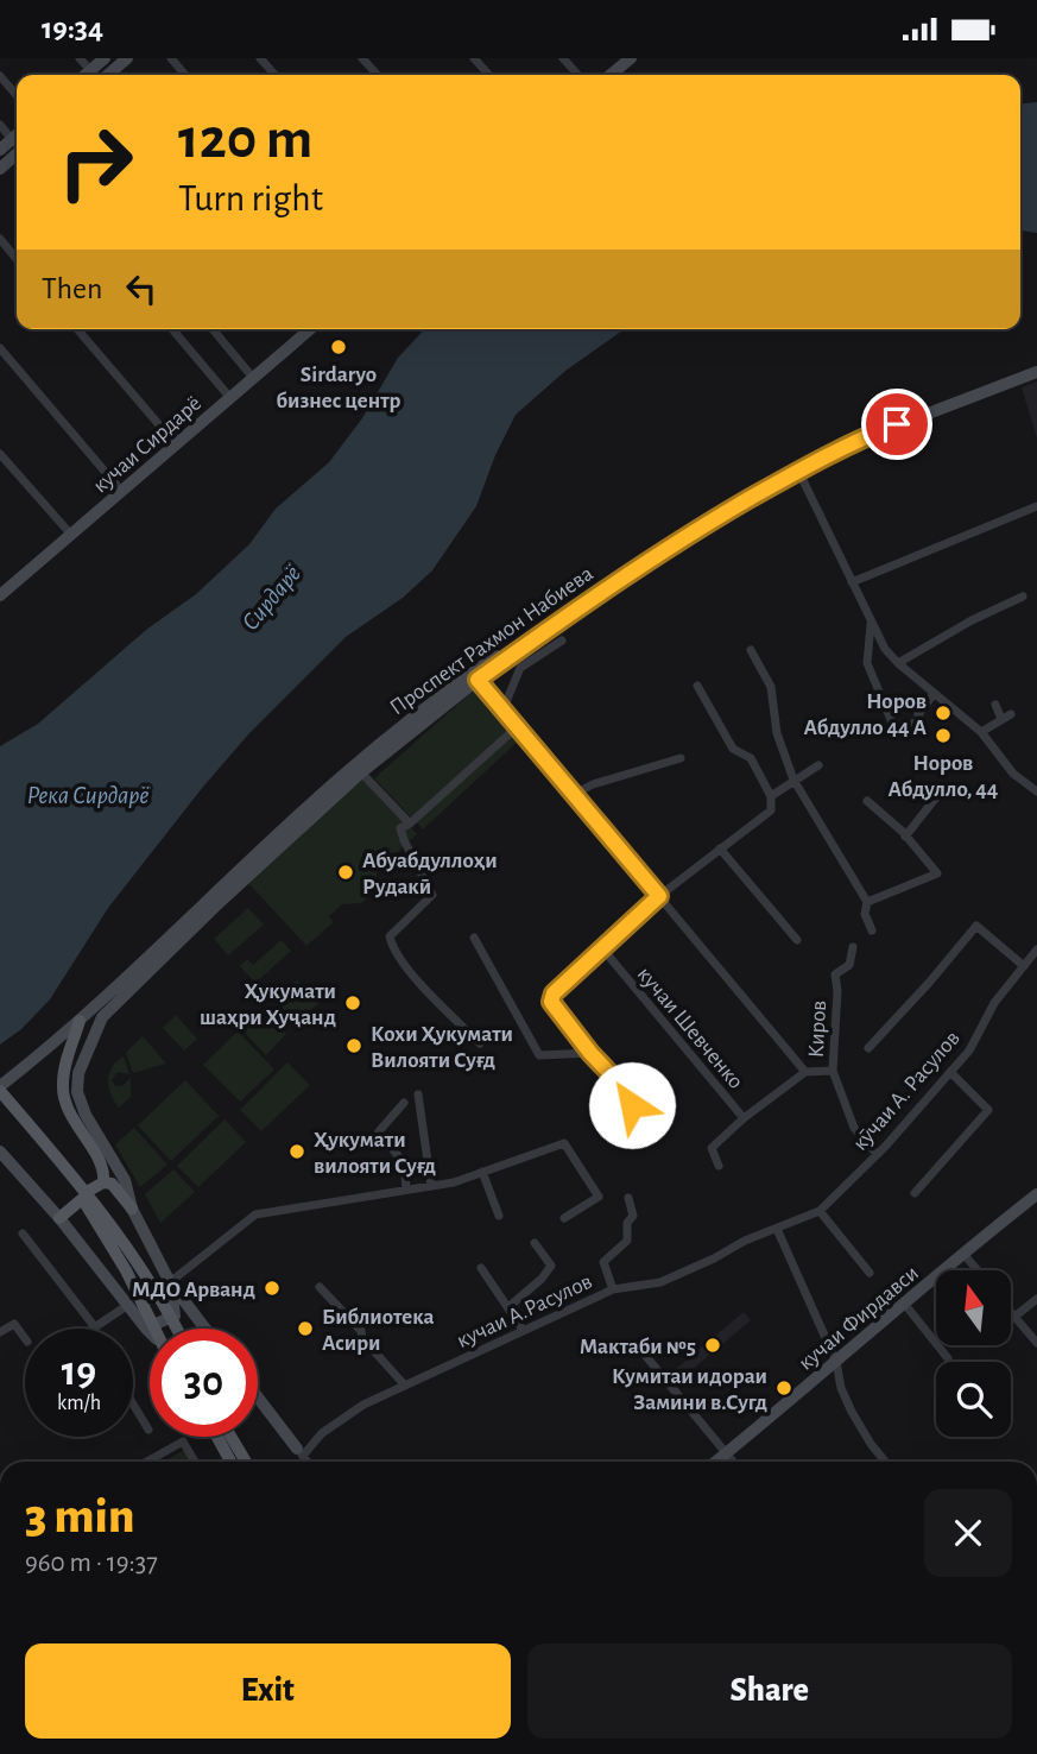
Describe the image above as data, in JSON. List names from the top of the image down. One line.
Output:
{"streets":{"main road":["кучаи Сирдарё","Проспект Рахмон Набиева","кучаи Фирдавси"],"street":["кучаи Шевченко","Киров","кӯчаи А. Расулов","кучаи А.Расулов"]},"crossings":[["кӯчаи А. Расулов","кучаи А.Расулов"]],"water":["Сирдарё","Река Сирдарё"],"places":["Sirdaryo бизнес центр","Норов Абдулло 44 А","Норов Абдулло, 44","Абуабдуллоҳи Рудакӣ","Ҳукумати шаҳри Хуҷанд","Кохи Ҳукумати Вилояти Суғд","Ҳукумати вилояти Суғд","МДО Арванд","Библиотека Асири","Мактаби №5","Кумитаи идораи Замини в.Сугд"],"north":"top","page":{"status":"19:34","turn":["120 m","Turn right"],"then":"Then","speed":"19 km/h","limit":"30","heading":["3 min","960 m · 19:37"],"buttons":["Exit","Share"]}}
